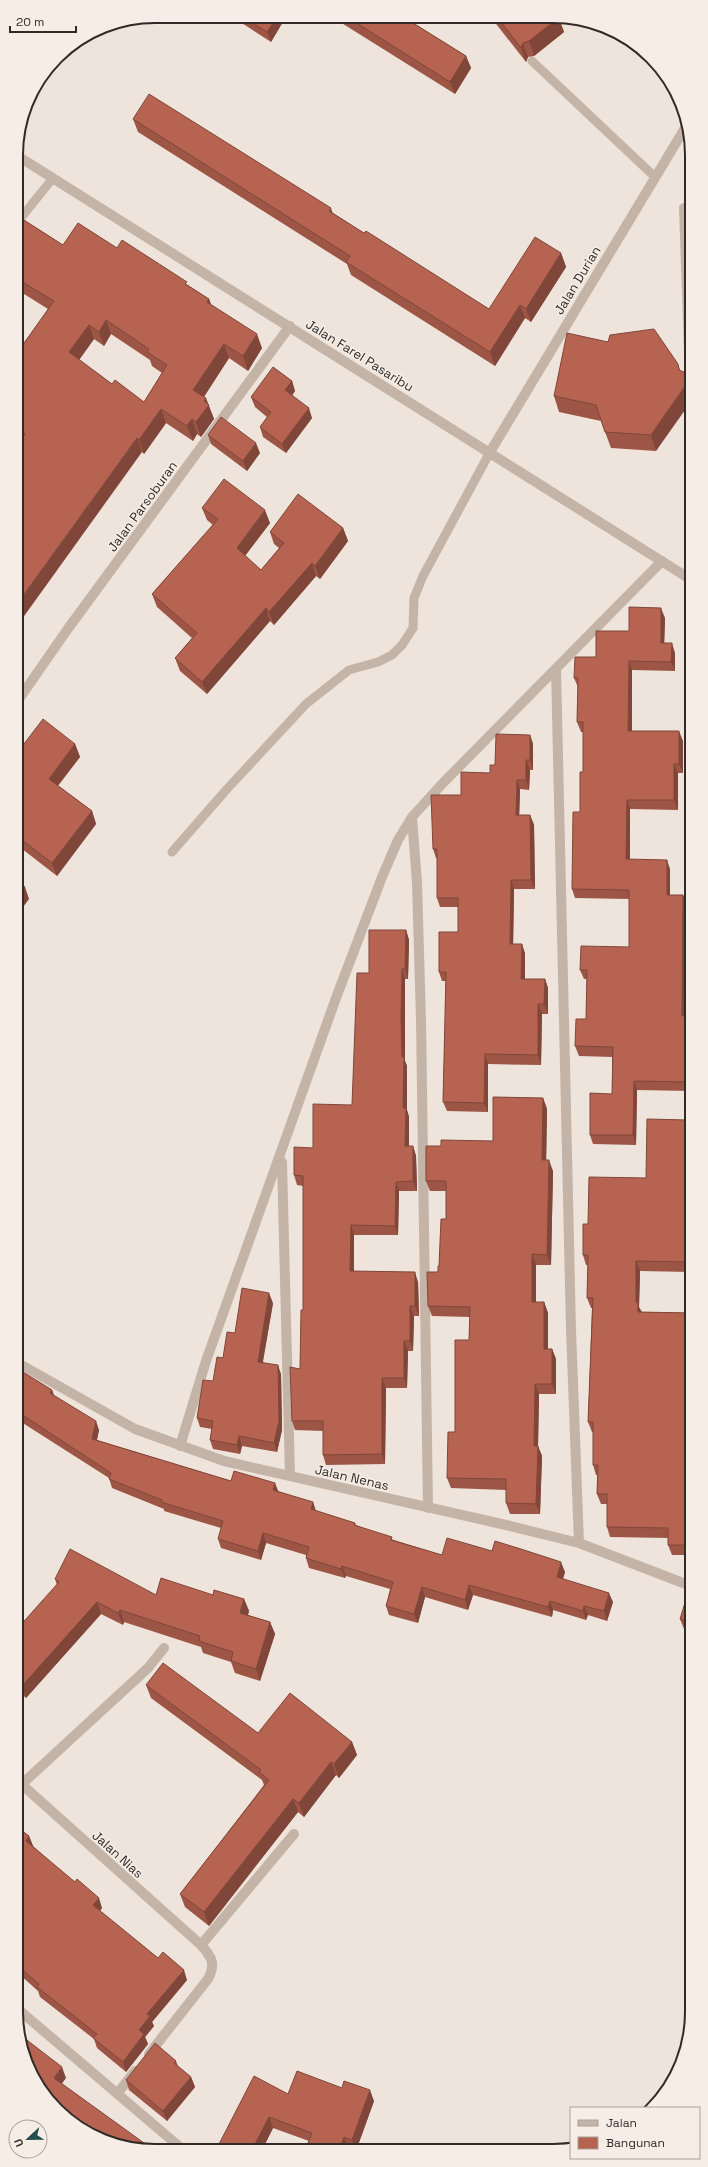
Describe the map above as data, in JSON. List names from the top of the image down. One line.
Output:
{"streets":{"street":["Jalan Durian","Jalan Farel Pasaribu","Jalan Parsoburan","Jalan Nenas","Jalan Nias"]},"crossings":[["Jalan Durian","Jalan Farel Pasaribu"],["Jalan Farel Pasaribu","Jalan Parsoburan"]],"legend":["Jalan","Bangunan"],"scale_bar":"20 m","north":"left"}
